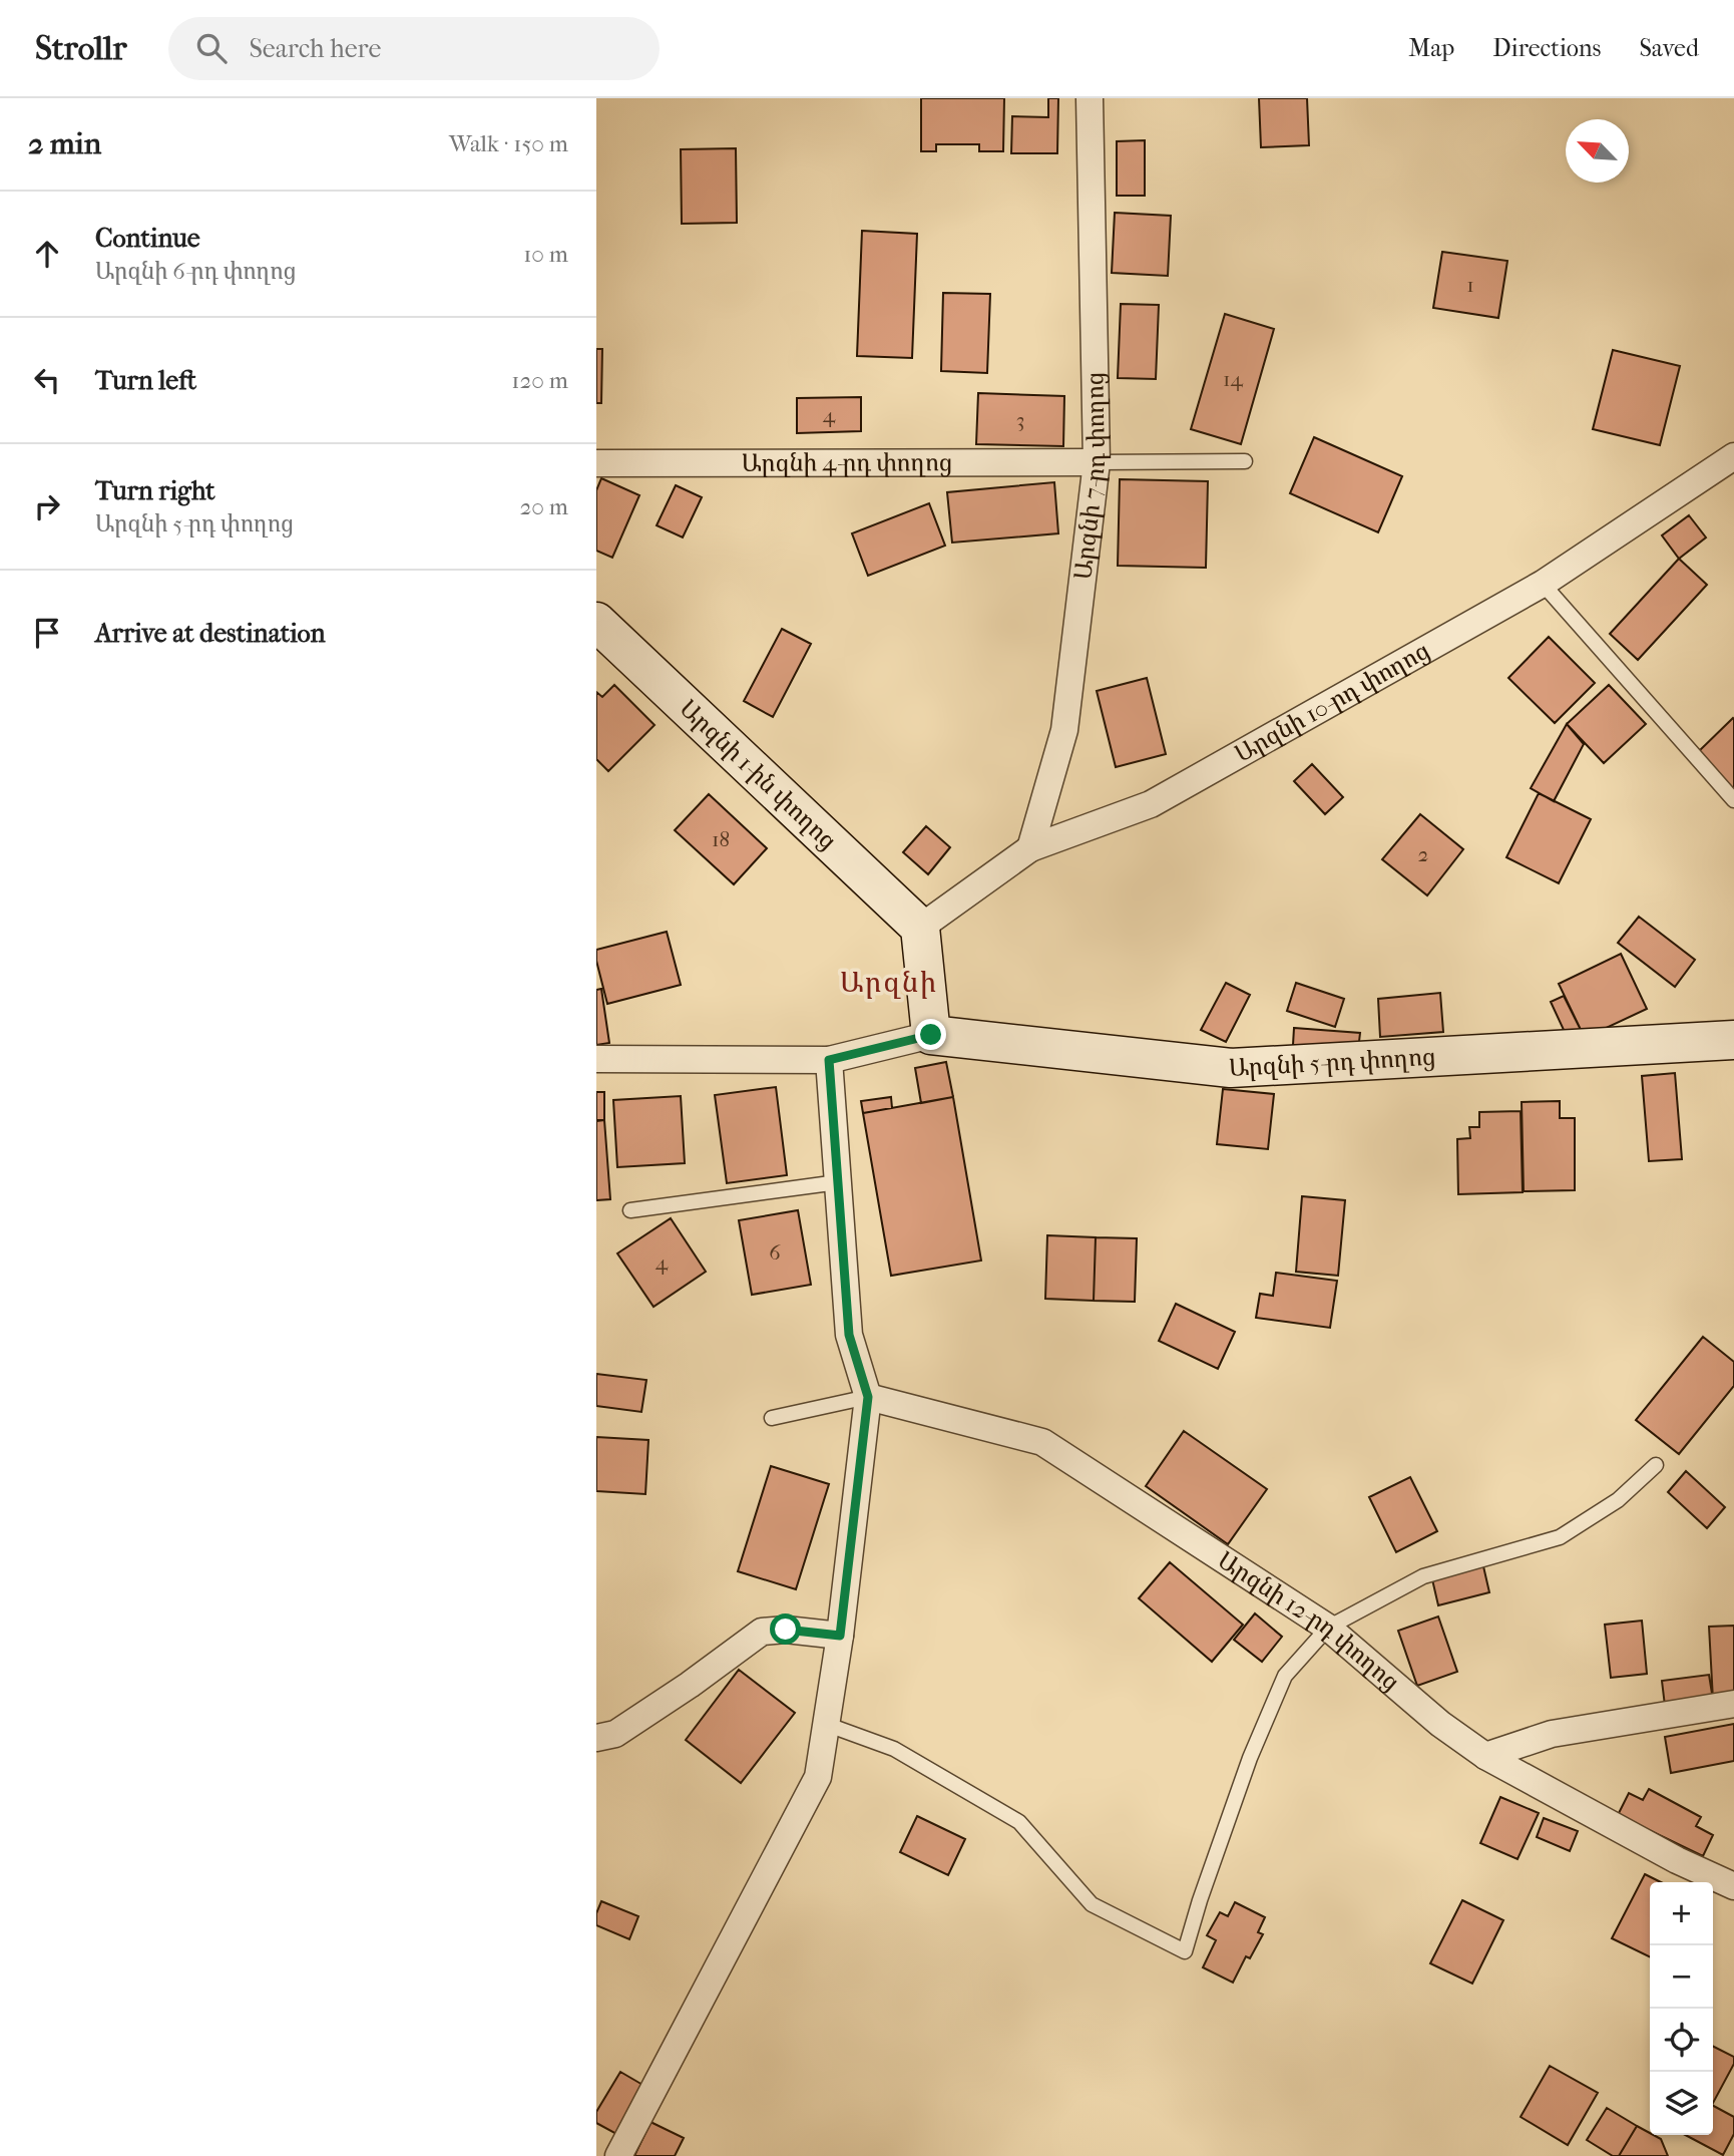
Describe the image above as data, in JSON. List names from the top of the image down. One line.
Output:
{"streets":{"street":["Արզնի 4-րդ փողոց","Արզնի 7-րդ փողոց","Արզնի 10-րդ փողոց","Արզնի 1-ին փողոց","Արզնի 5-րդ փողոց","Արզնի 12-րդ փողոց"]},"crossings":[["Արզնի 4-րդ փողոց","Արզնի 7-րդ փողոց"],["Արզնի 7-րդ փողոց","Արզնի 10-րդ փողոց"],["Արզնի 10-րդ փողոց","Արզնի 1-ին փողոց"]],"districts":["Արզնի"],"house_numbers":["1","14","4","3","18","2","6","4"],"north":"top left","page":{"header":"Strollr","search":"Search here","nav":["Map","Directions","Saved"],"heading":["2 min","Walk · 150 m"],"list":[["Continue","Արզնի 6-րդ փողոց","10 m"],["Turn left","120 m"],["Turn right","Արզնի 5-րդ փողոց","20 m"],"Arrive at destination"],"map_buttons":["+","−"]}}
